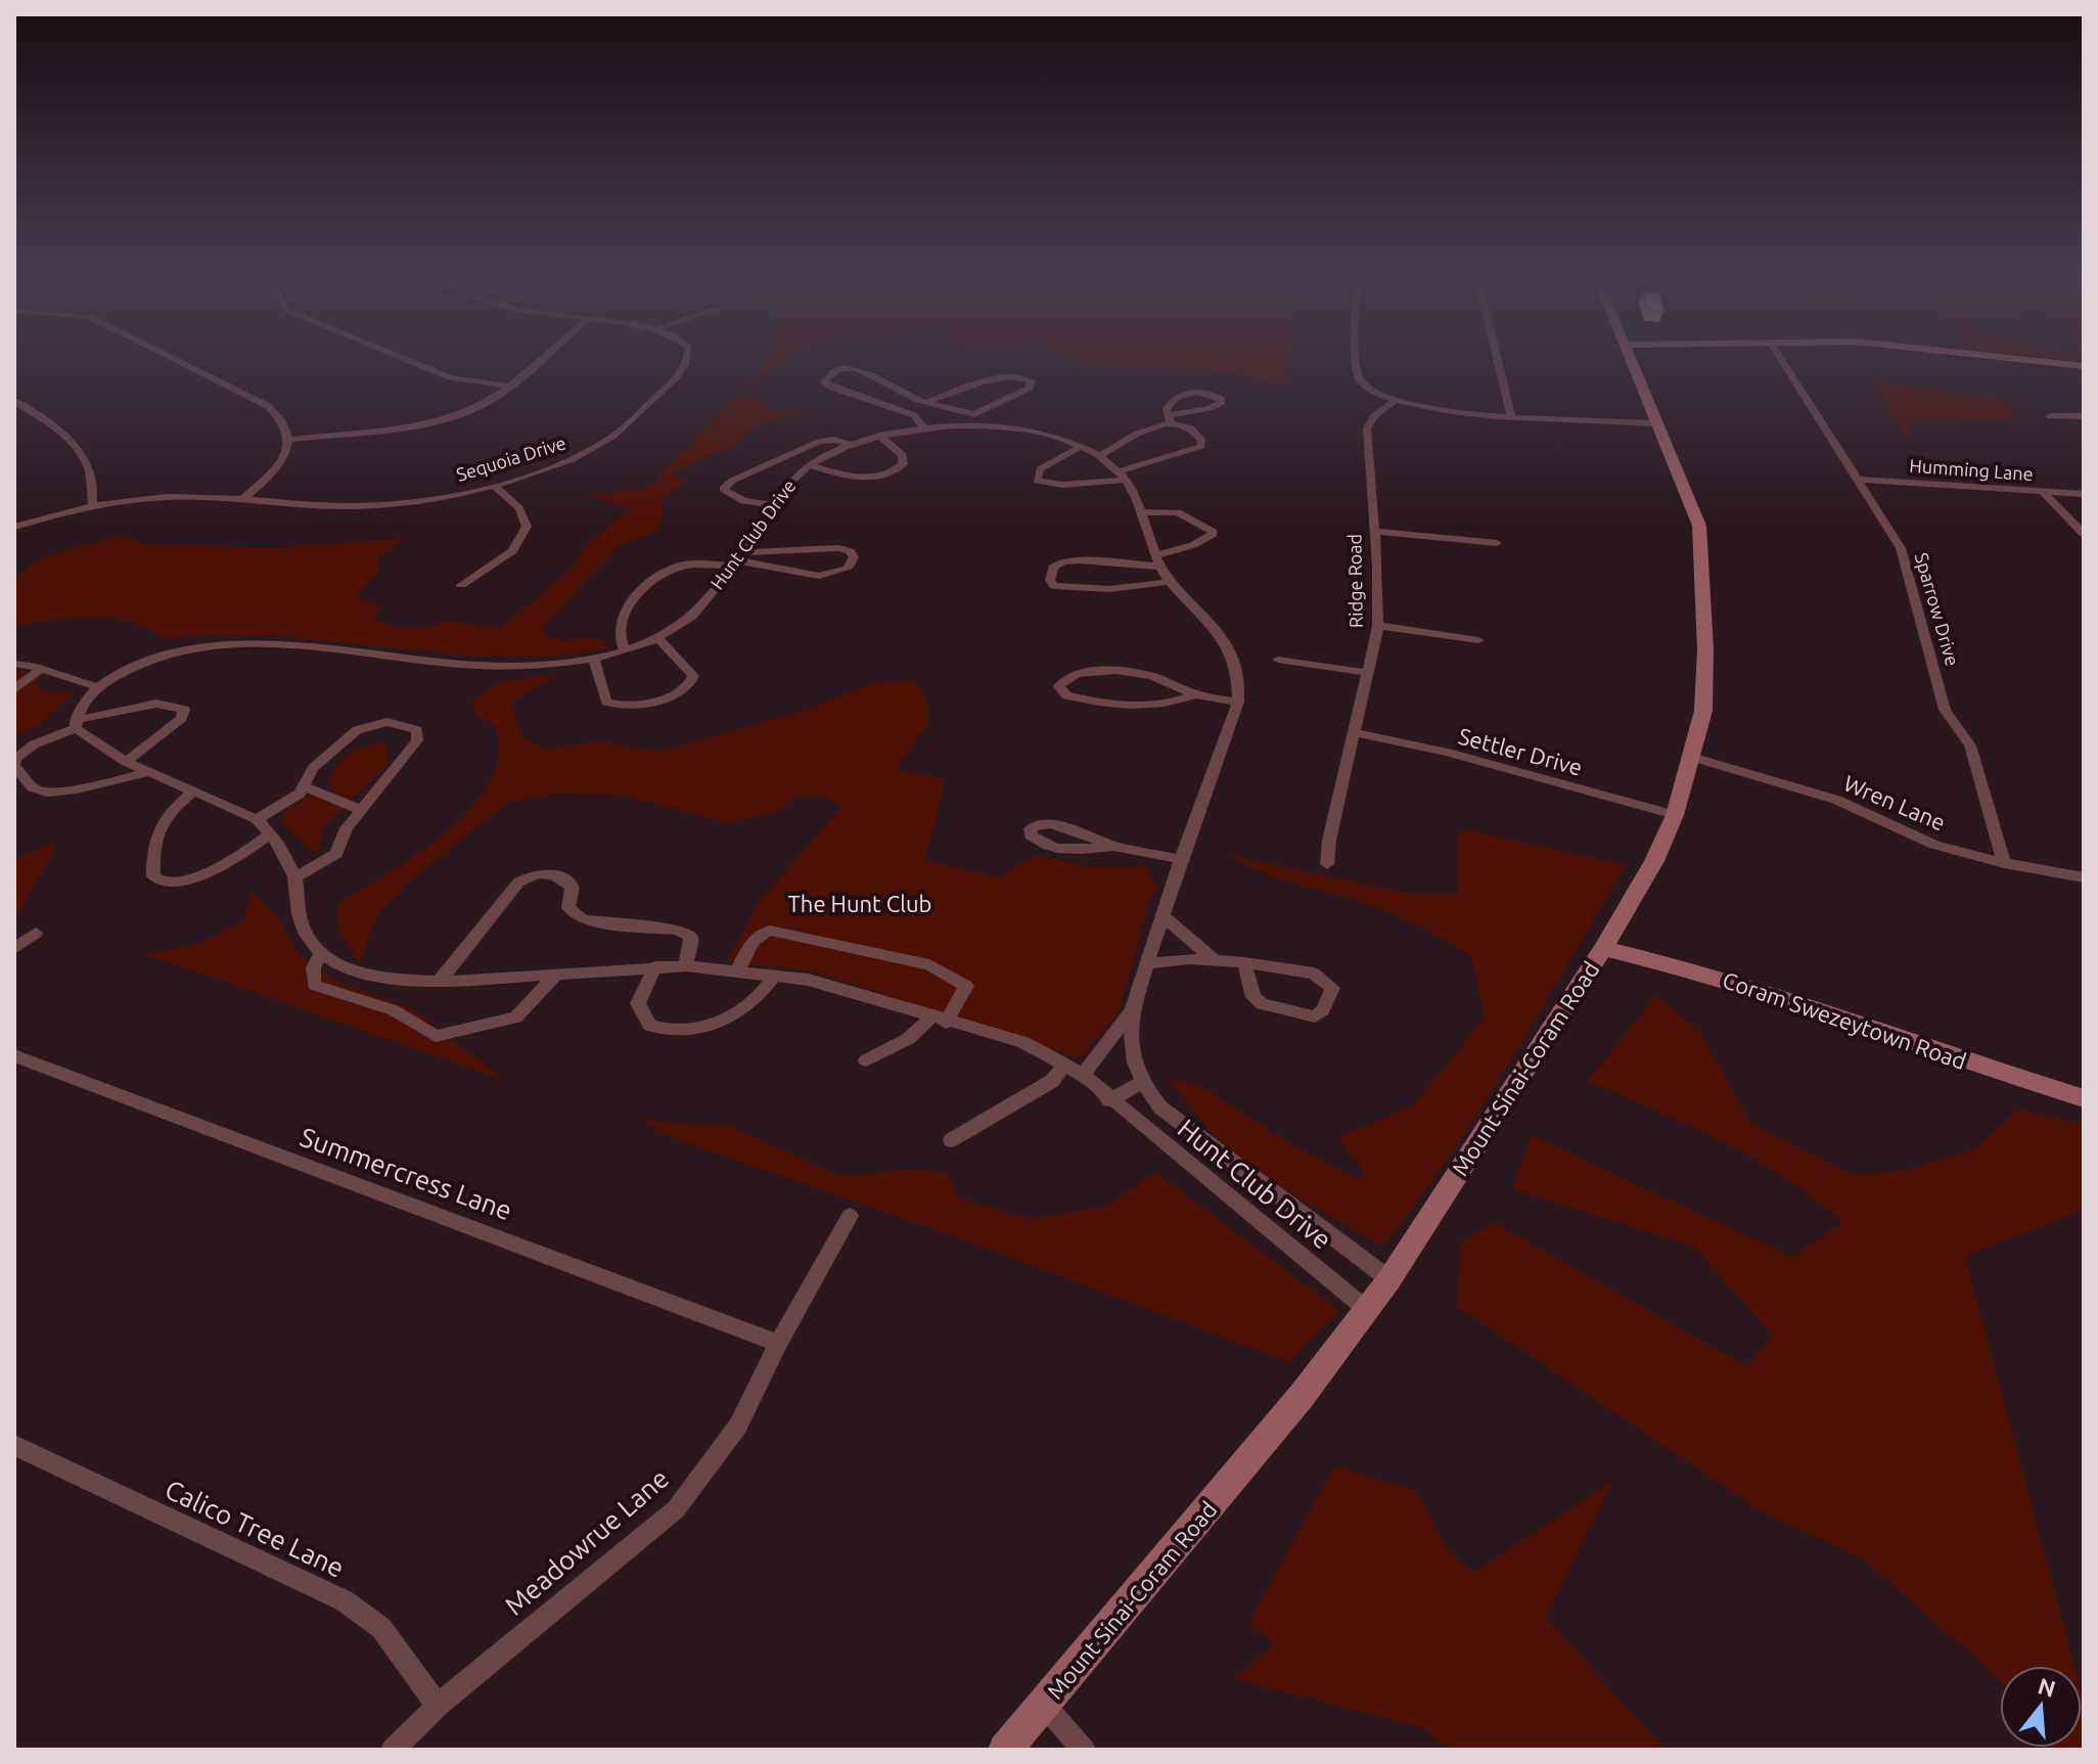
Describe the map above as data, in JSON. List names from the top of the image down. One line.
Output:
{"streets":{"main road":["Coram Swezeytown Road","Mount Sinai-Coram Road"],"street":["Sequoia Drive","Humming Lane","Hunt Club Drive","Ridge Road","Sparrow Drive","Settler Drive","Wren Lane","Summercress Lane","Calico Tree Lane","Meadowrue Lane"]},"crossings":[["Humming Lane","Sparrow Drive"],["Hunt Club Drive","Mount Sinai-Coram Road"],["Ridge Road","Settler Drive"],["Sparrow Drive","Wren Lane"],["Settler Drive","Mount Sinai-Coram Road"],["Wren Lane","Mount Sinai-Coram Road"],["Coram Swezeytown Road","Mount Sinai-Coram Road"],["Summercress Lane","Meadowrue Lane"],["Calico Tree Lane","Meadowrue Lane"]],"parks":["The Hunt Club"],"north":"top"}
